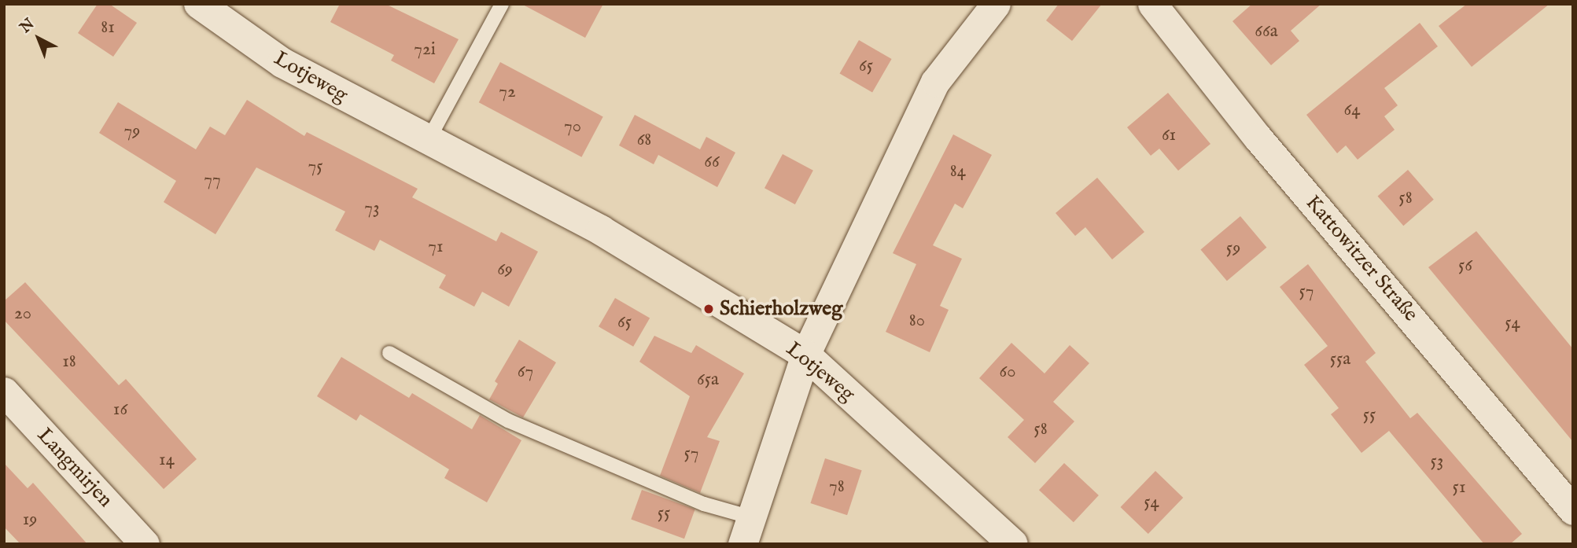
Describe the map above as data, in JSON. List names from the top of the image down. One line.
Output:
{"streets":{"street":["Lotjeweg","Kattowitzer Straße","Langmirjen"]},"places":["Schierholzweg"],"house_numbers":["81","66a","72i","65","72","64","70","79","61","68","66","75","84","77","58","73","71","59","56","69","57","20","80","65","54","55a","18","67","60","65a","16","55","58","57","14","53","78","51","54","55","19"],"north":"top left"}
